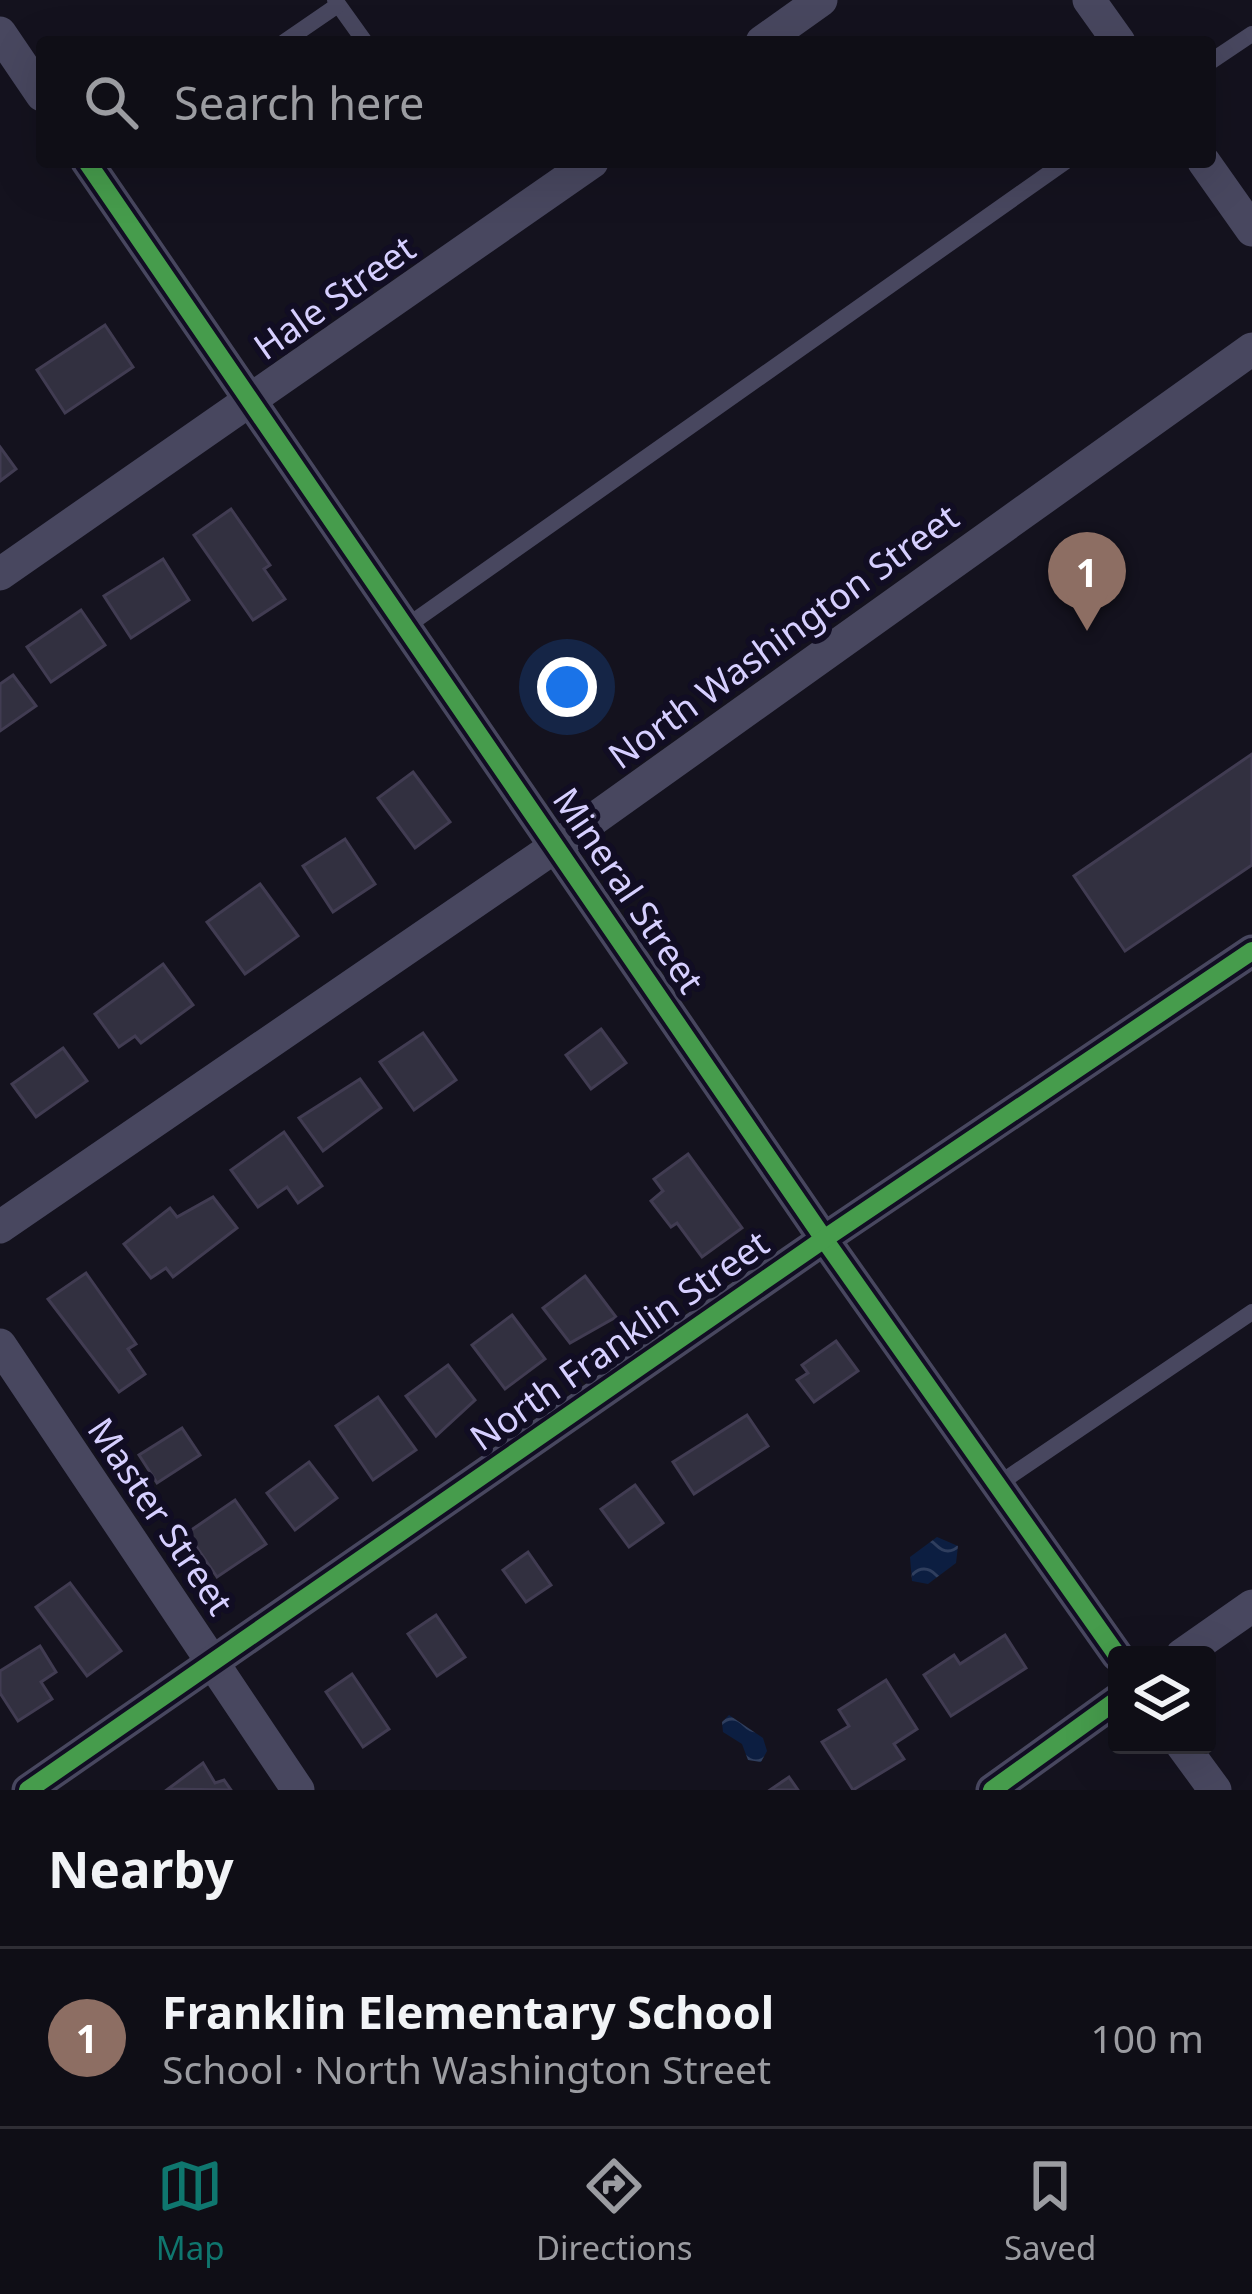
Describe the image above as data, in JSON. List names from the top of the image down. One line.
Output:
{"streets":{"street":["Hale Street","North Washington Street","Mineral Street","North Franklin Street","Master Street"]},"crossings":[["Hale Street","Mineral Street"],["North Washington Street","Mineral Street"],["Mineral Street","North Franklin Street"],["North Franklin Street","Master Street"]],"page":{"search":"Search here","pins":"1","heading":"Nearby","list":[{"mark":"1","name":"Franklin Elementary School","note":"School · North Washington Street","value":"100 m"}],"nav":["Map","Directions","Saved"]}}
